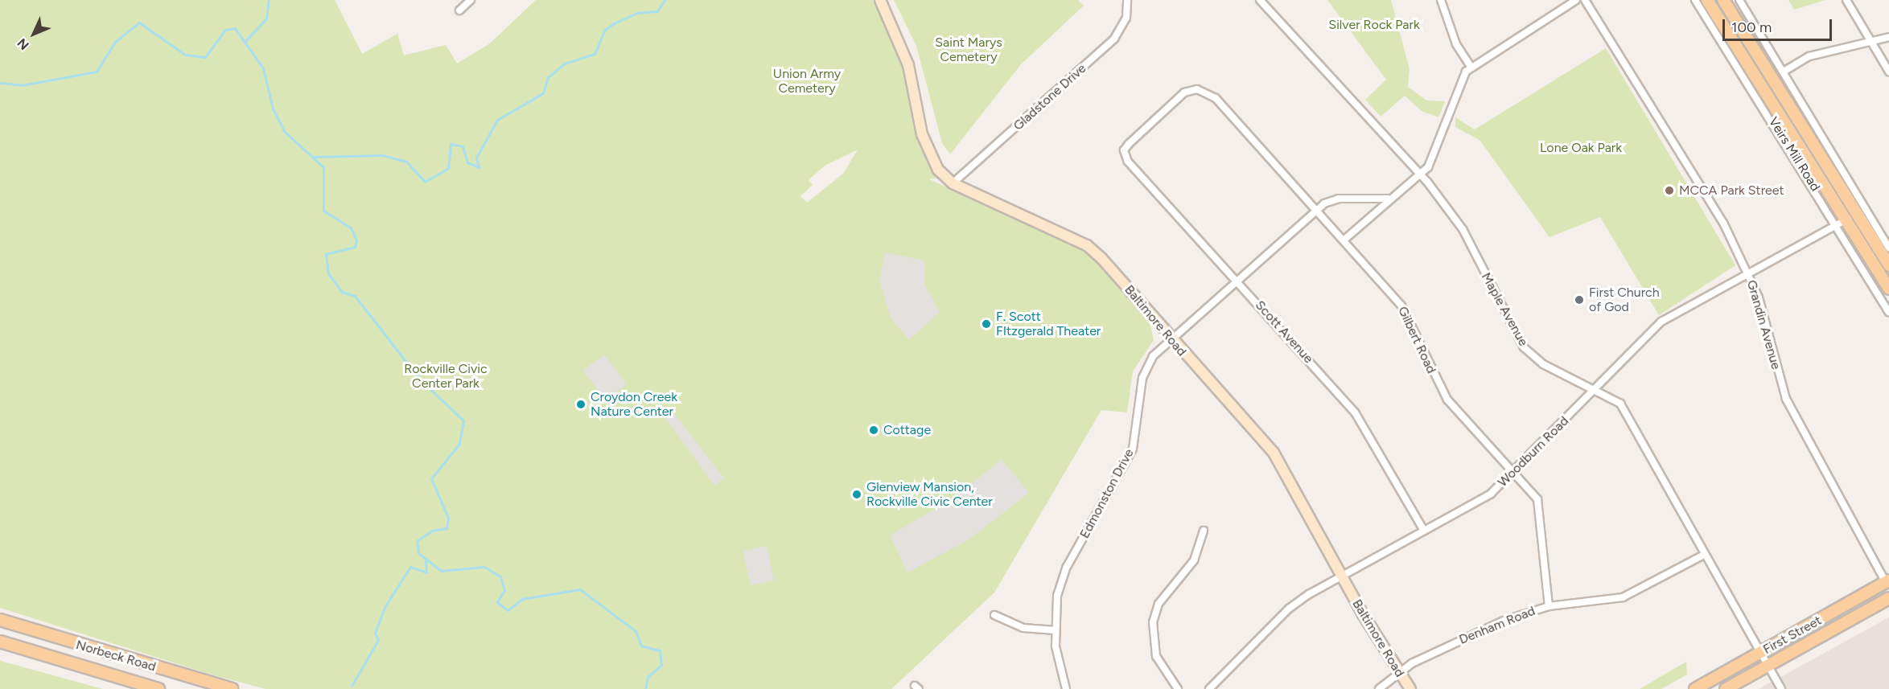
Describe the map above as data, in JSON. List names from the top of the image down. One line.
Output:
{"streets":{"main road":["Veirs Mill Road","First Street","Norbeck Road"],"street":["Gladstone Drive","Maple Avenue","Baltimore Road","Grandin Avenue","Scott Avenue","Gilbert Road","Woodburn Road","Edmonston Drive","Denham Road"]},"crossings":[["Gladstone Drive","Baltimore Road"],["Veirs Mill Road","Woodburn Road"],["Maple Avenue","Woodburn Road"],["Maple Avenue","Denham Road"],["Maple Avenue","First Street"],["Baltimore Road","Woodburn Road"],["Baltimore Road","Edmonston Drive"],["Baltimore Road","Denham Road"],["Grandin Avenue","Woodburn Road"],["Grandin Avenue","First Street"],["Scott Avenue","Gilbert Road"],["Scott Avenue","Woodburn Road"],["Scott Avenue","Edmonston Drive"],["Gilbert Road","Woodburn Road"],["Gilbert Road","Edmonston Drive"],["Gilbert Road","Denham Road"]],"parks":["Silver Rock Park","Saint Marys Cemetery","Union Army Cemetery","Lone Oak Park","Rockville Civic Center Park"],"places":["MCCA Park Street","First Church of God","F. Scott FItzgerald Theater","Croydon Creek Nature Center","Cottage","Glenview Mansion, Rockville Civic Center"],"scale_bar":"100 m","north":"bottom left"}
